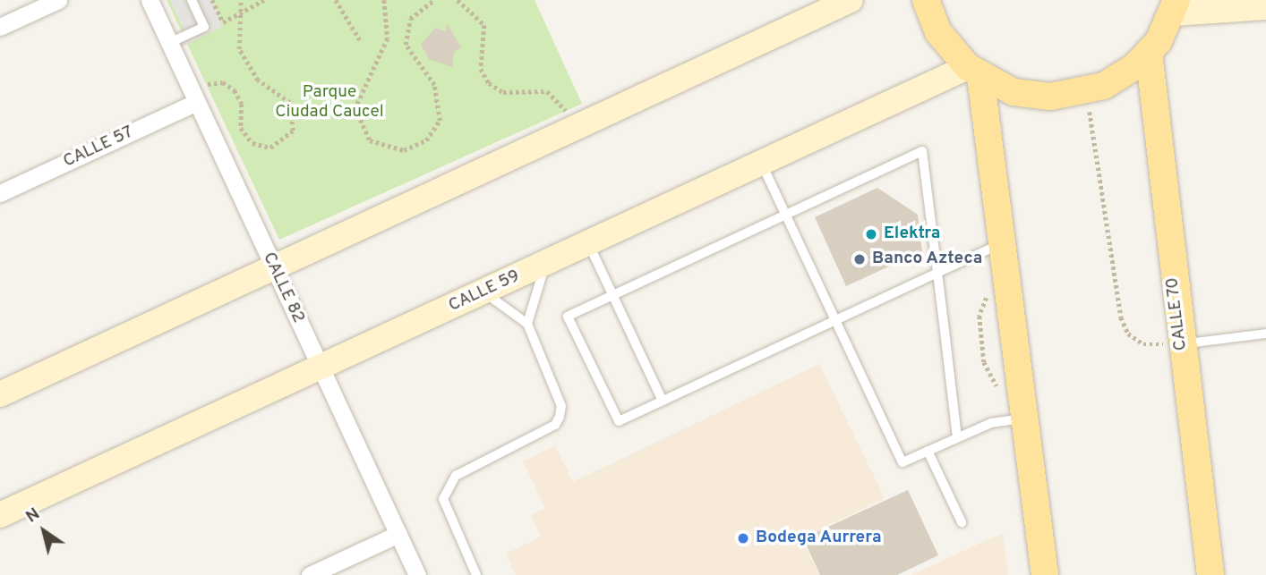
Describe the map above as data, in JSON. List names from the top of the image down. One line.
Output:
{"streets":{"main road":["CALLE 59","CALLE 70"],"street":["CALLE 57","CALLE 82"]},"crossings":[["CALLE 57","CALLE 82"],["CALLE 82","CALLE 59"]],"parks":["Parque Ciudad Caucel"],"places":["Elektra","Banco Azteca","Bodega Aurrera"],"north":"top left"}
